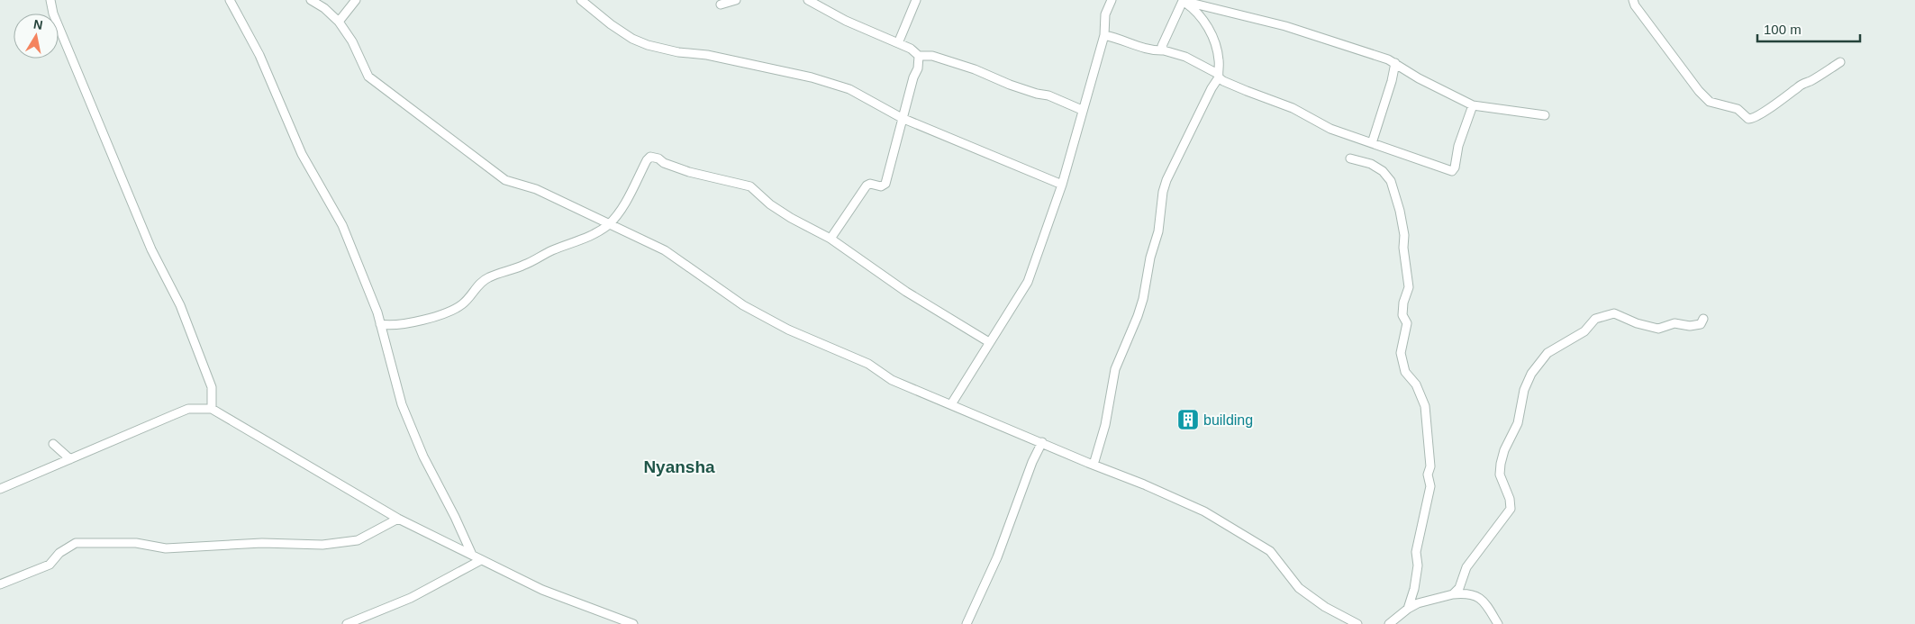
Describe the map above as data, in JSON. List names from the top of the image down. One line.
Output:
{"districts":["Nyansha"],"places":{"building":["building"]},"scale_bar":"100 m","north":"top"}
